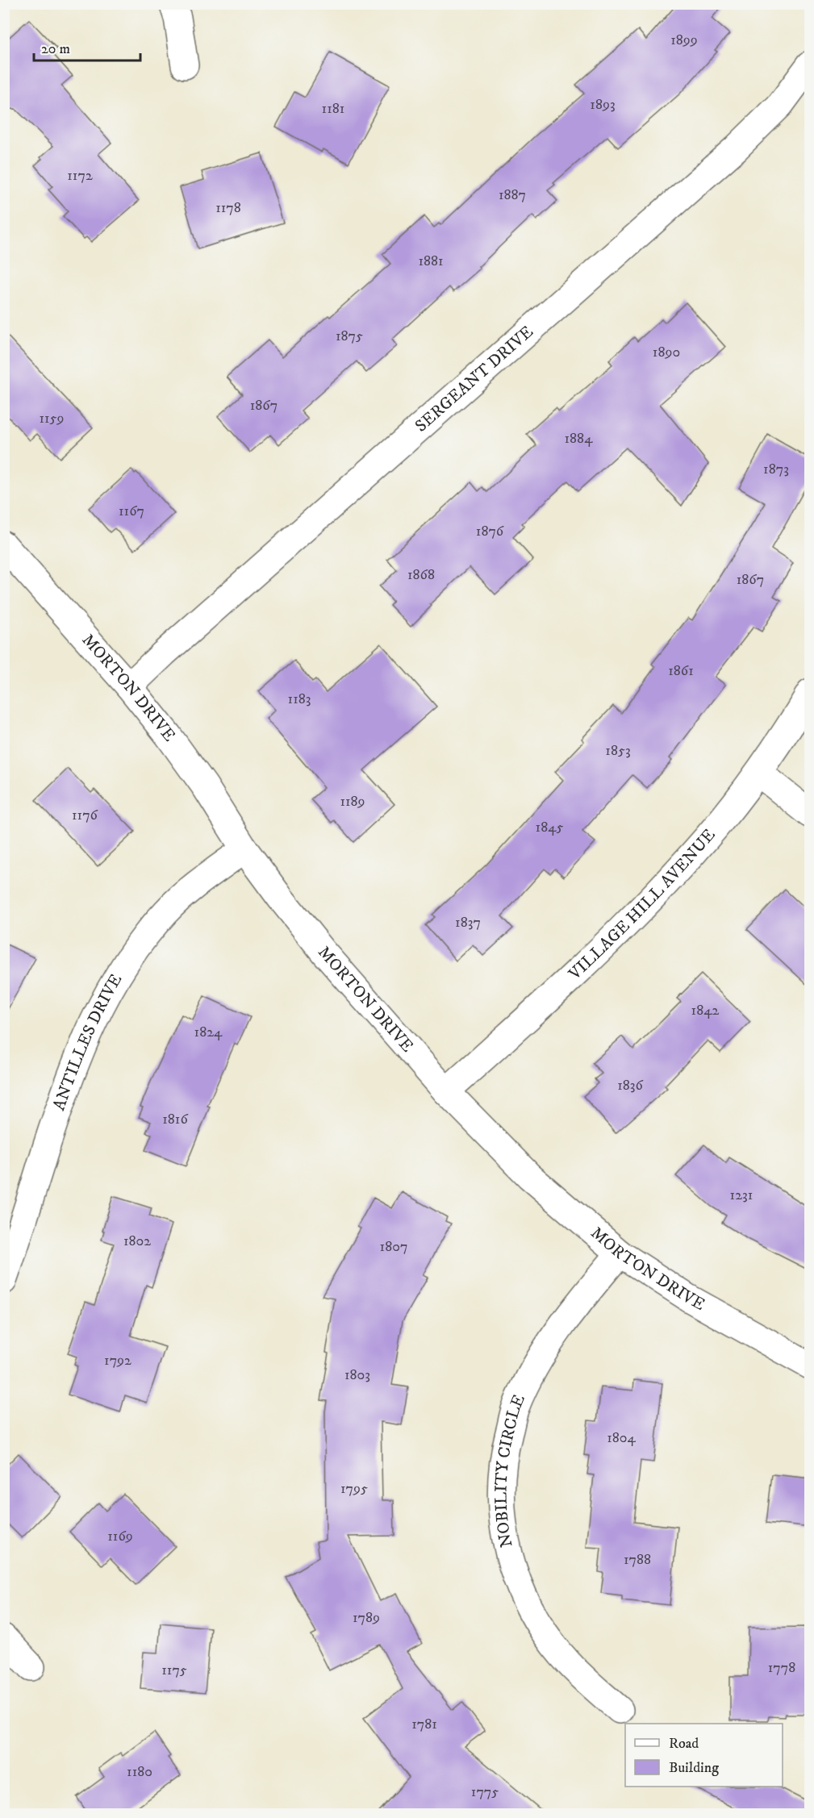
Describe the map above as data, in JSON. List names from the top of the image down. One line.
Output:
{"streets":{"street":["SERGEANT DRIVE","MORTON DRIVE","VILLAGE HILL AVENUE","ANTILLES DRIVE","NOBILITY CIRCLE"]},"crossings":[["SERGEANT DRIVE","MORTON DRIVE"],["MORTON DRIVE","VILLAGE HILL AVENUE"],["MORTON DRIVE","ANTILLES DRIVE"],["MORTON DRIVE","NOBILITY CIRCLE"]],"house_numbers":["1899","1893","1181","1172","1887","1178","1881","1875","1890","1867","1159","1884","1873","1167","1876","1868","1867","1861","1183","1853","1189","1176","1845","1837","1842","1824","1836","1816","1231","1802","1807","1792","1803","1804","1795","1169","1788","1789","1778","1175","1781","1180","1775"],"legend":["Road","Building"],"scale_bar":"20 m"}
